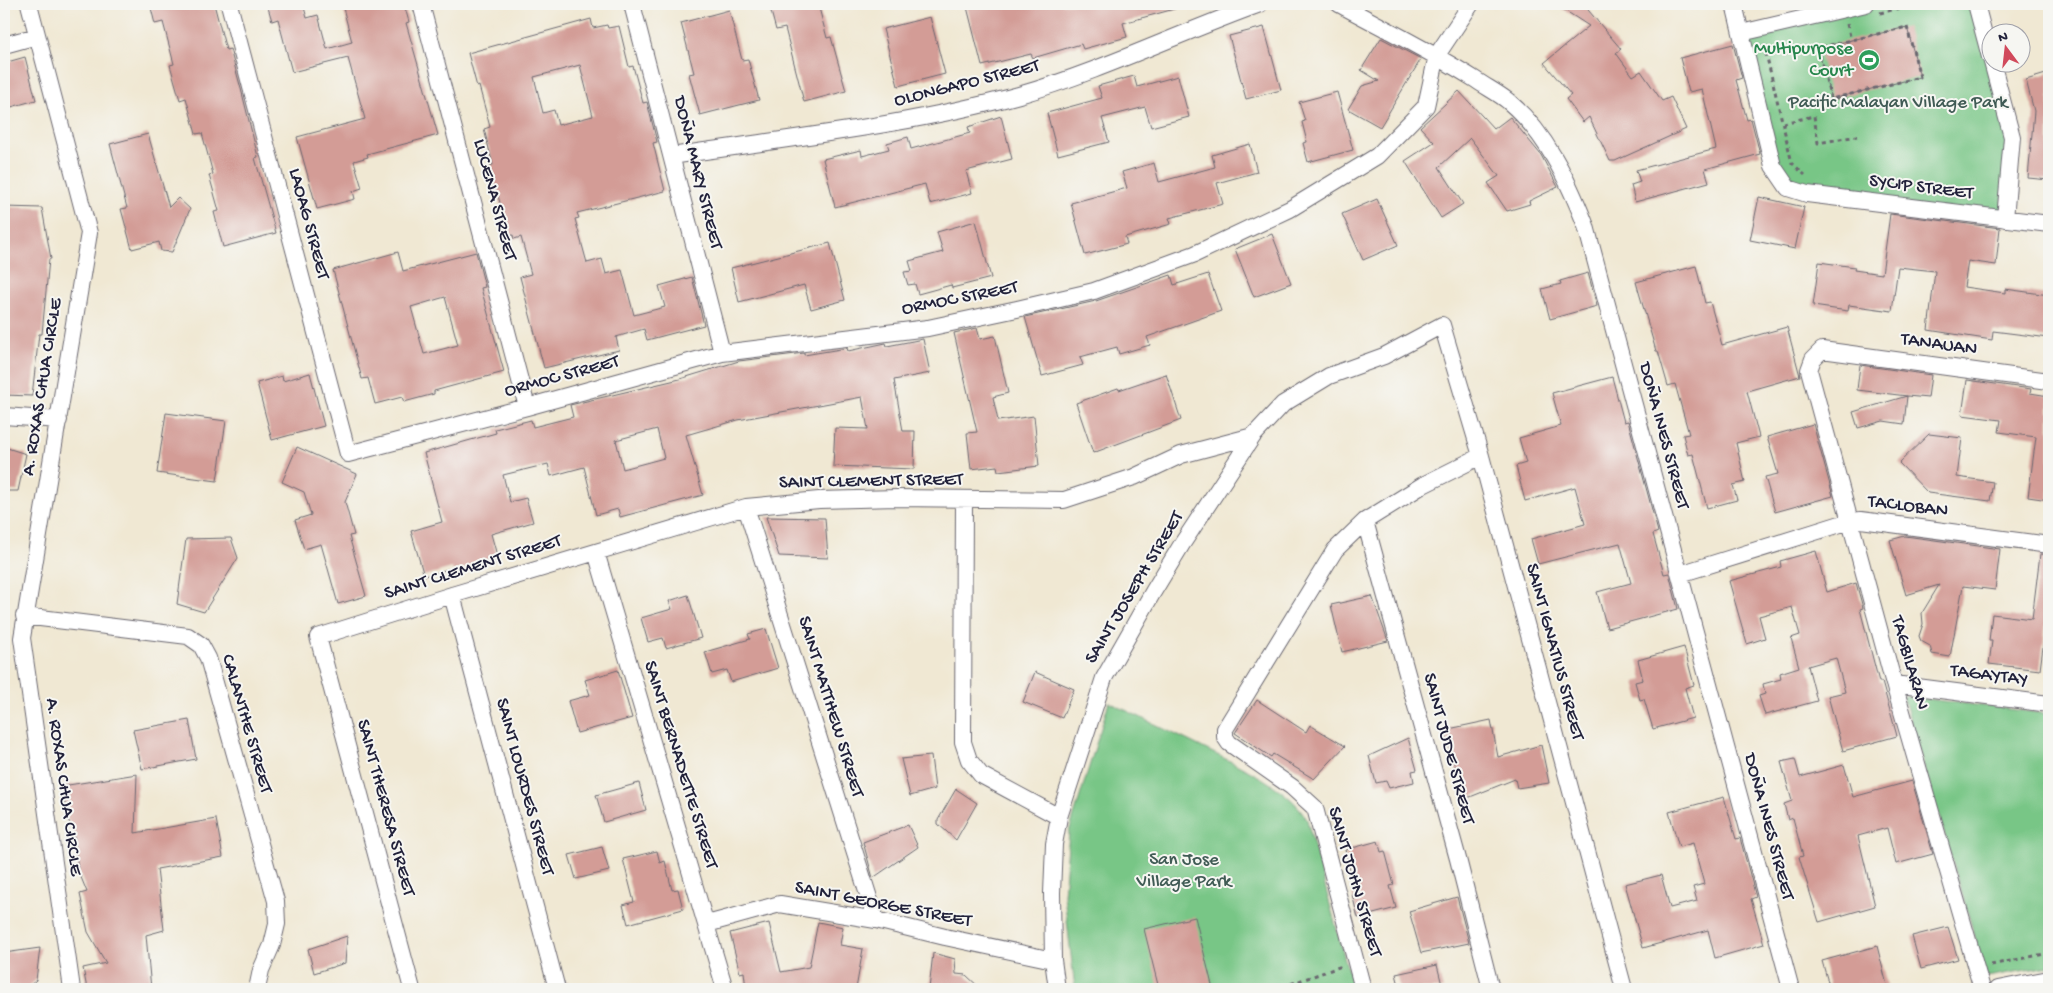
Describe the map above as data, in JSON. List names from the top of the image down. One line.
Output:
{"streets":{"street":["OLONGAPO STREET","DOÑA MARY STREET","SYCIP STREET","LUCENA STREET","LAOAG STREET","ORMOC STREET","TANAUAN","A. ROXAS CHUA CIRCLE","DOÑA INES STREET","SAINT CLEMENT STREET","TACLOBAN","SAINT JOSEPH STREET","SAINT IGNATIUS STREET","TAGBILARAN","TAGAYTAY","SAINT MATTHEW STREET","CALANTHE STREET","SAINT JUDE STREET","SAINT BERNADETTE STREET","SAINT LOURDES STREET","SAINT THERESA STREET","SAINT JOHN STREET","SAINT GEORGE STREET"]},"crossings":[["OLONGAPO STREET","DOÑA MARY STREET"],["DOÑA MARY STREET","ORMOC STREET"],["LUCENA STREET","ORMOC STREET"],["LAOAG STREET","ORMOC STREET"],["ORMOC STREET","DOÑA INES STREET"],["TANAUAN","TAGBILARAN"],["A. ROXAS CHUA CIRCLE","CALANTHE STREET"],["DOÑA INES STREET","TACLOBAN"],["SAINT CLEMENT STREET","SAINT JOSEPH STREET"],["SAINT CLEMENT STREET","SAINT MATTHEW STREET"],["SAINT CLEMENT STREET","SAINT BERNADETTE STREET"],["SAINT CLEMENT STREET","SAINT LOURDES STREET"],["SAINT CLEMENT STREET","SAINT THERESA STREET"],["TACLOBAN","TAGBILARAN"],["SAINT JOSEPH STREET","SAINT IGNATIUS STREET"],["SAINT JOSEPH STREET","SAINT GEORGE STREET"],["TAGBILARAN","TAGAYTAY"],["SAINT MATTHEW STREET","SAINT GEORGE STREET"],["SAINT JUDE STREET","SAINT JOHN STREET"],["SAINT BERNADETTE STREET","SAINT GEORGE STREET"]],"parks":["Pacific Malayan Village Park","San Jose Village Park"],"places":{"sports":["Multipurpose Court"]},"north":"top"}
